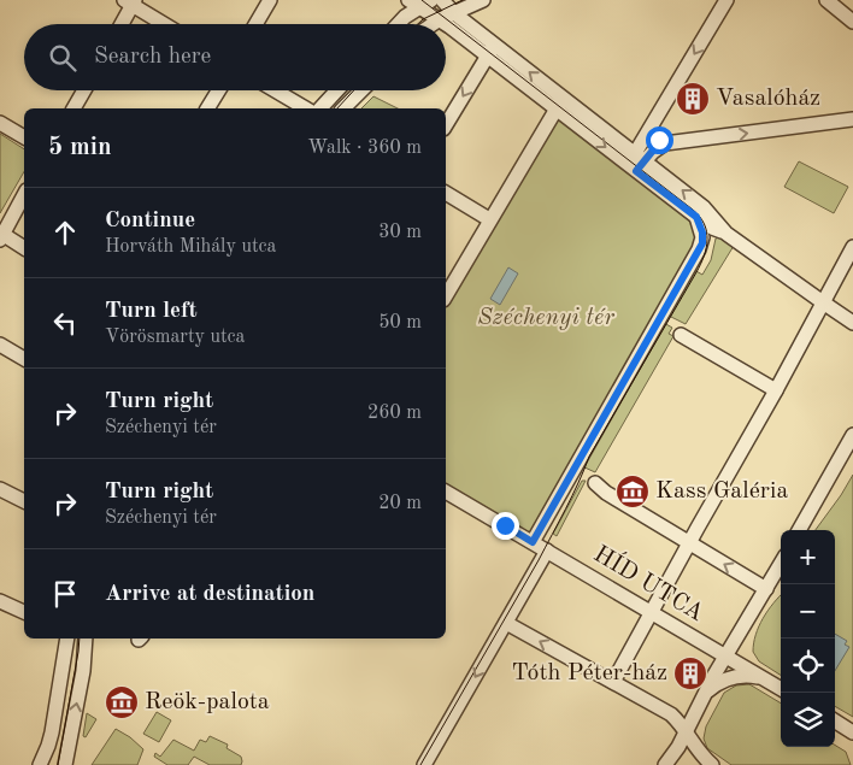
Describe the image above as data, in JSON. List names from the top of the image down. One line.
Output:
{"streets":{"street":["HÍD UTCA"]},"parks":["Széchenyi tér"],"places":{"building":["Vasalóház","Tóth Péter-ház"],"museum":["Kass Galéria","Reök-palota"]},"page":{"search":"Search here","heading":["5 min","Walk · 360 m"],"list":[["Continue","Horváth Mihály utca","30 m"],["Turn left","Vörösmarty utca","50 m"],["Turn right","Széchenyi tér","260 m"],["Turn right","Széchenyi tér","20 m"],"Arrive at destination"],"map_buttons":["+","−"]}}
